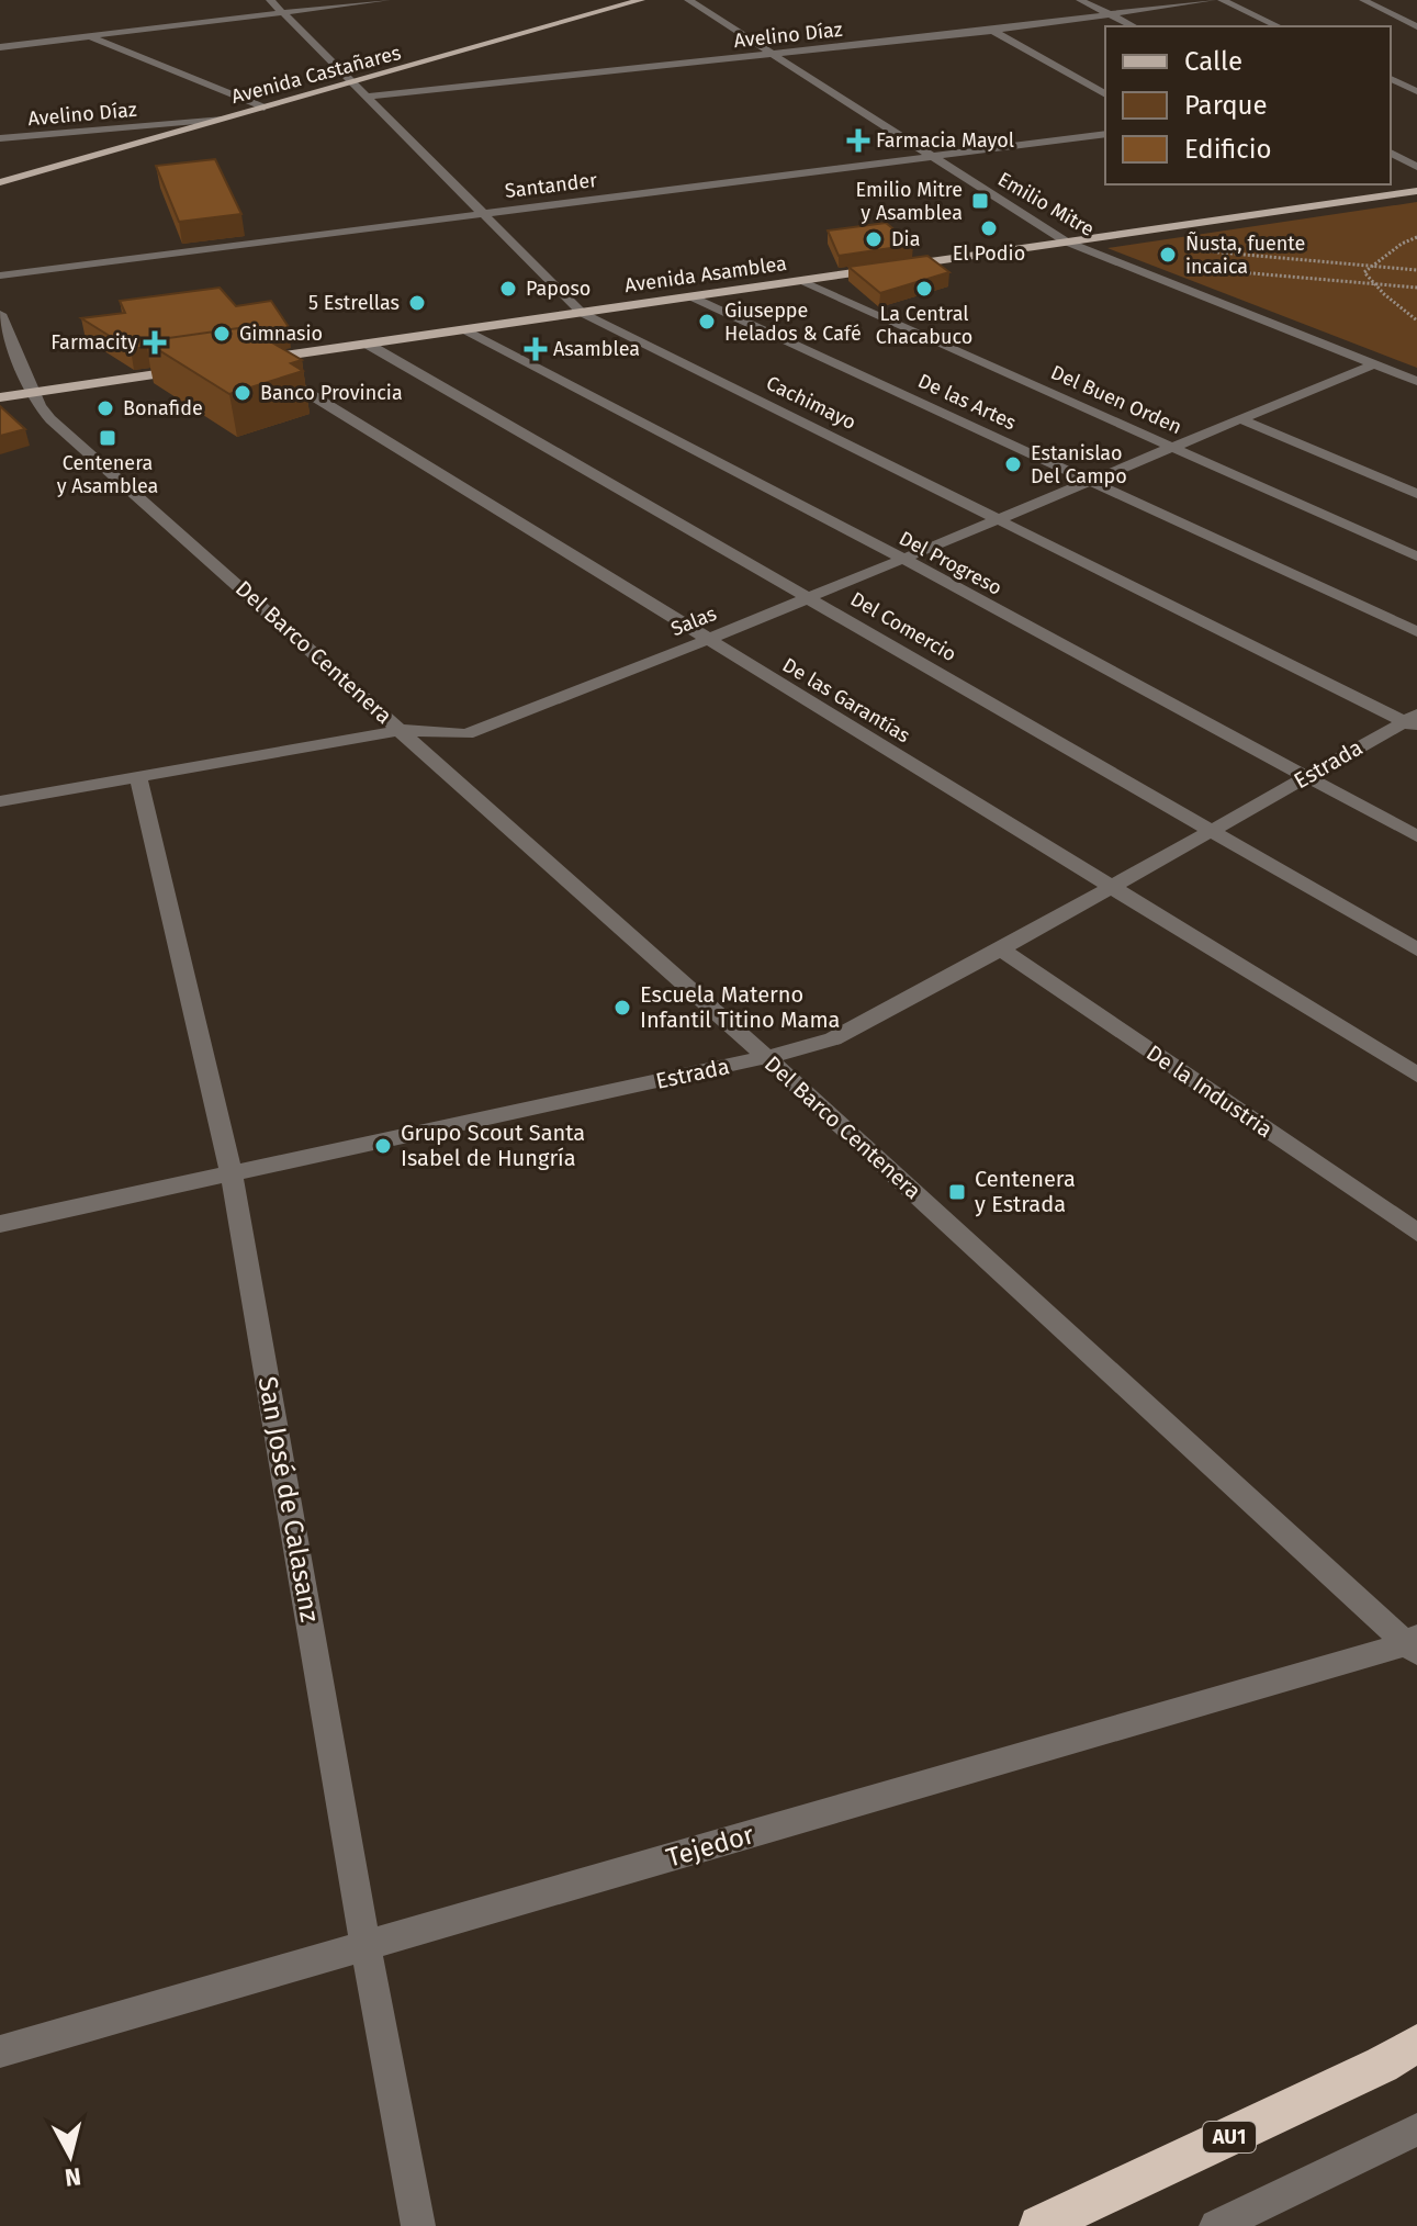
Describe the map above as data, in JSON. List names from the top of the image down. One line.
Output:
{"streets":{"highway":["AU1"],"main road":["Avenida Castañares","Avenida Asamblea"],"street":["Avelino Díaz","Santander","Emilio Mitre","Del Buen Orden","De las Artes","Cachimayo","Del Progreso","Salas","Del Comercio","Del Barco Centenera","De las Garantías","Estrada","De la Industria","San José de Calasanz","Tejedor"]},"crossings":[["Avelino Díaz","Avenida Castañares"],["Avelino Díaz","Emilio Mitre"],["Avelino Díaz","Cachimayo"],["Avenida Castañares","Cachimayo"],["Santander","Emilio Mitre"],["Santander","Cachimayo"],["Emilio Mitre","Avenida Asamblea"],["Emilio Mitre","Salas"],["Avenida Asamblea","Del Buen Orden"],["Avenida Asamblea","De las Artes"],["Avenida Asamblea","Cachimayo"],["Avenida Asamblea","Del Progreso"],["Avenida Asamblea","Del Comercio"],["Avenida Asamblea","De las Garantías"],["Del Buen Orden","Salas"],["De las Artes","Salas"],["Cachimayo","Salas"],["Cachimayo","Estrada"],["Del Progreso","Salas"],["Del Progreso","Estrada"],["Salas","Del Comercio"],["Salas","Del Barco Centenera"],["Salas","De las Garantías"],["Salas","San José de Calasanz"],["Del Comercio","Estrada"],["Del Barco Centenera","Estrada"],["Del Barco Centenera","Tejedor"],["De las Garantías","Estrada"],["Estrada","De la Industria"],["Estrada","San José de Calasanz"],["San José de Calasanz","Tejedor"]],"places":{"health":["Farmacia Mayol","Farmacity","Asamblea"],"transit":["Emilio Mitre y Asamblea","Centenera y Asamblea","Centenera y Estrada"],"other":["El Podio","Dia","Ñusta, fuente incaica","Paposo","La Central Chacabuco","5 Estrellas","Giuseppe Helados & Café","Gimnasio","Banco Provincia","Bonafide","Estanislao Del Campo","Escuela Materno Infantil Titino Mama","Grupo Scout Santa Isabel de Hungría"]},"legend":["Calle","Parque","Edificio"],"north":"bottom"}
